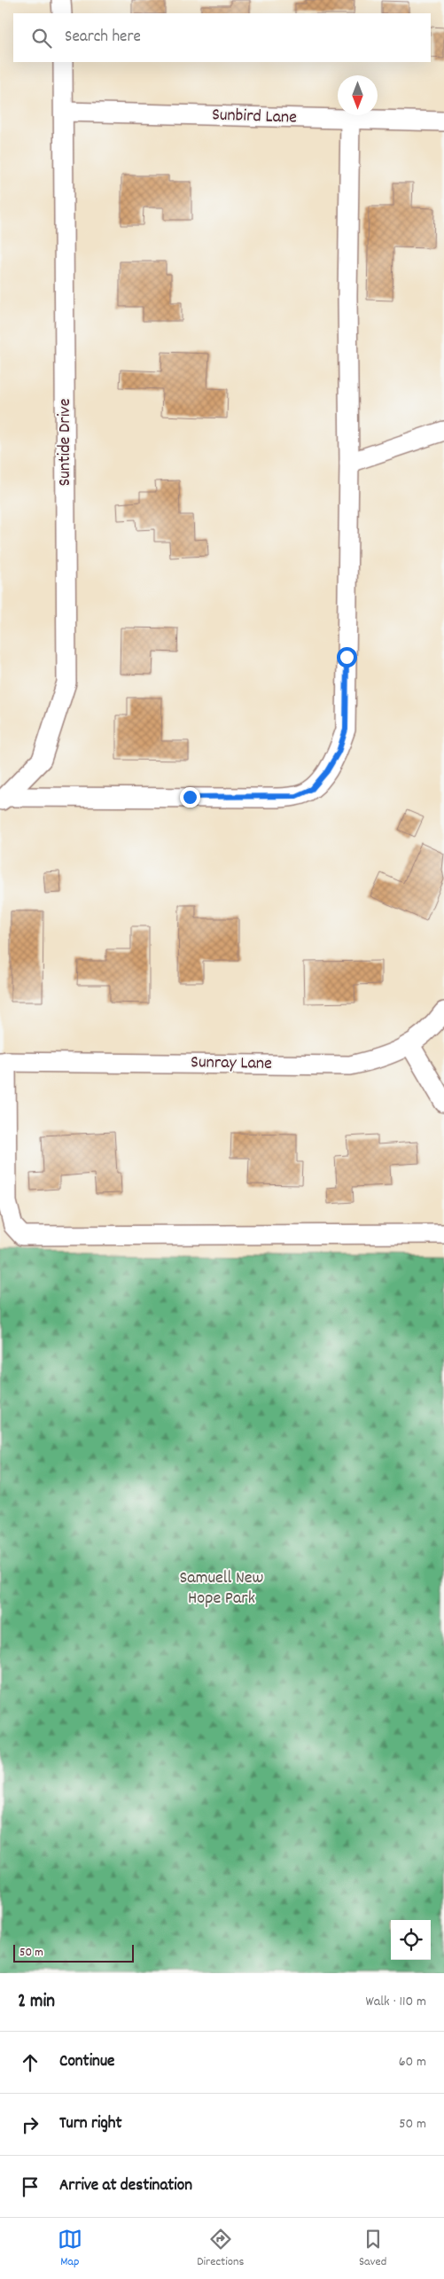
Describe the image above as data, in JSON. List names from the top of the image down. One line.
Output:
{"streets":{"street":["Sunbird Lane","Suntide Drive","Sunray Lane"]},"crossings":[["Sunbird Lane","Suntide Drive"]],"parks":["Samuell New Hope Park"],"scale_bar":"50 m","north":"bottom","page":{"search":"Search here","scale":"50 m","heading":["2 min","Walk · 110 m"],"list":[["Continue","60 m"],["Turn right","50 m"],"Arrive at destination"],"nav":["Map","Directions","Saved"]}}
